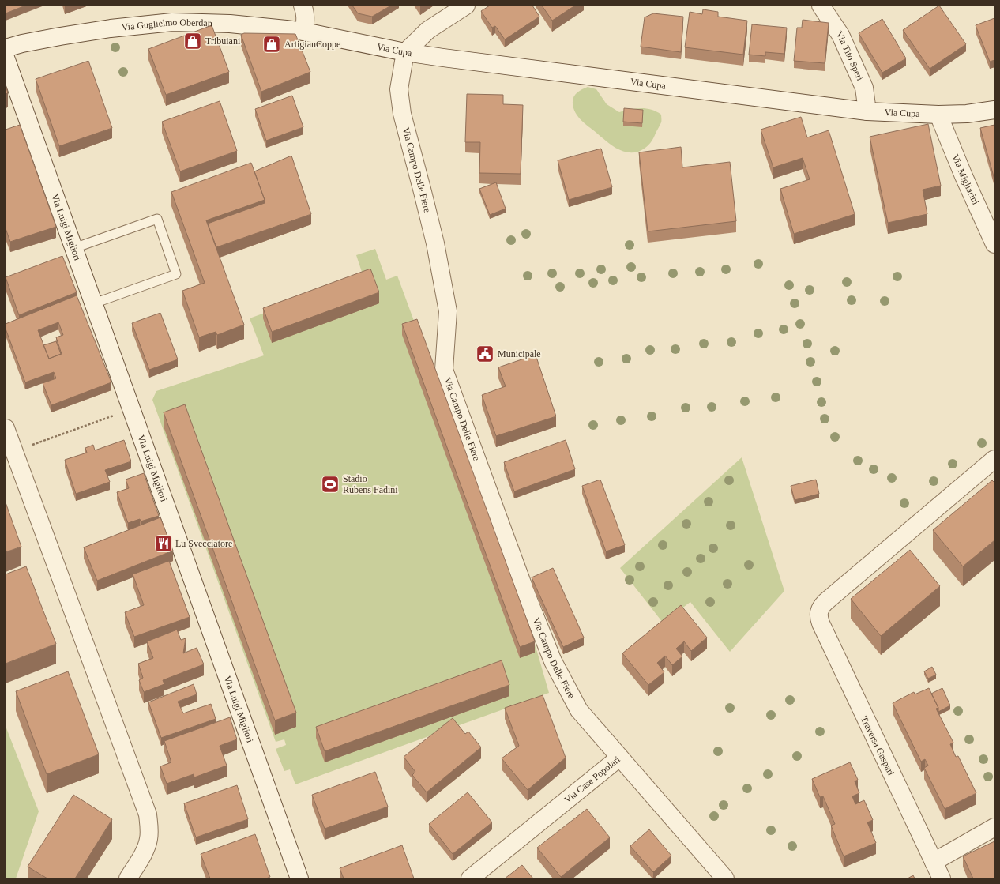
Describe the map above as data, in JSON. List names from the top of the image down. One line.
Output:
{"streets":{"street":["Via Guglielmo Oberdan","Via Cupa","Via Tito Speri","Via Campo Delle Fiere","Via Migliarini","Via Luigi Migliori","Traversa Gaspari","Via Case Popolari"]},"crossings":[["Via Guglielmo Oberdan","Via Cupa"],["Via Cupa","Via Tito Speri"],["Via Cupa","Via Campo Delle Fiere"],["Via Cupa","Via Migliarini"],["Via Campo Delle Fiere","Via Case Popolari"]],"places":{"shop":["Tribuiani","ArtigianCoppe"],"public building":["Municipale"],"sports":["Stadio Rubens Fadini"],"restaurant":["Lu Svecciatore"]}}
